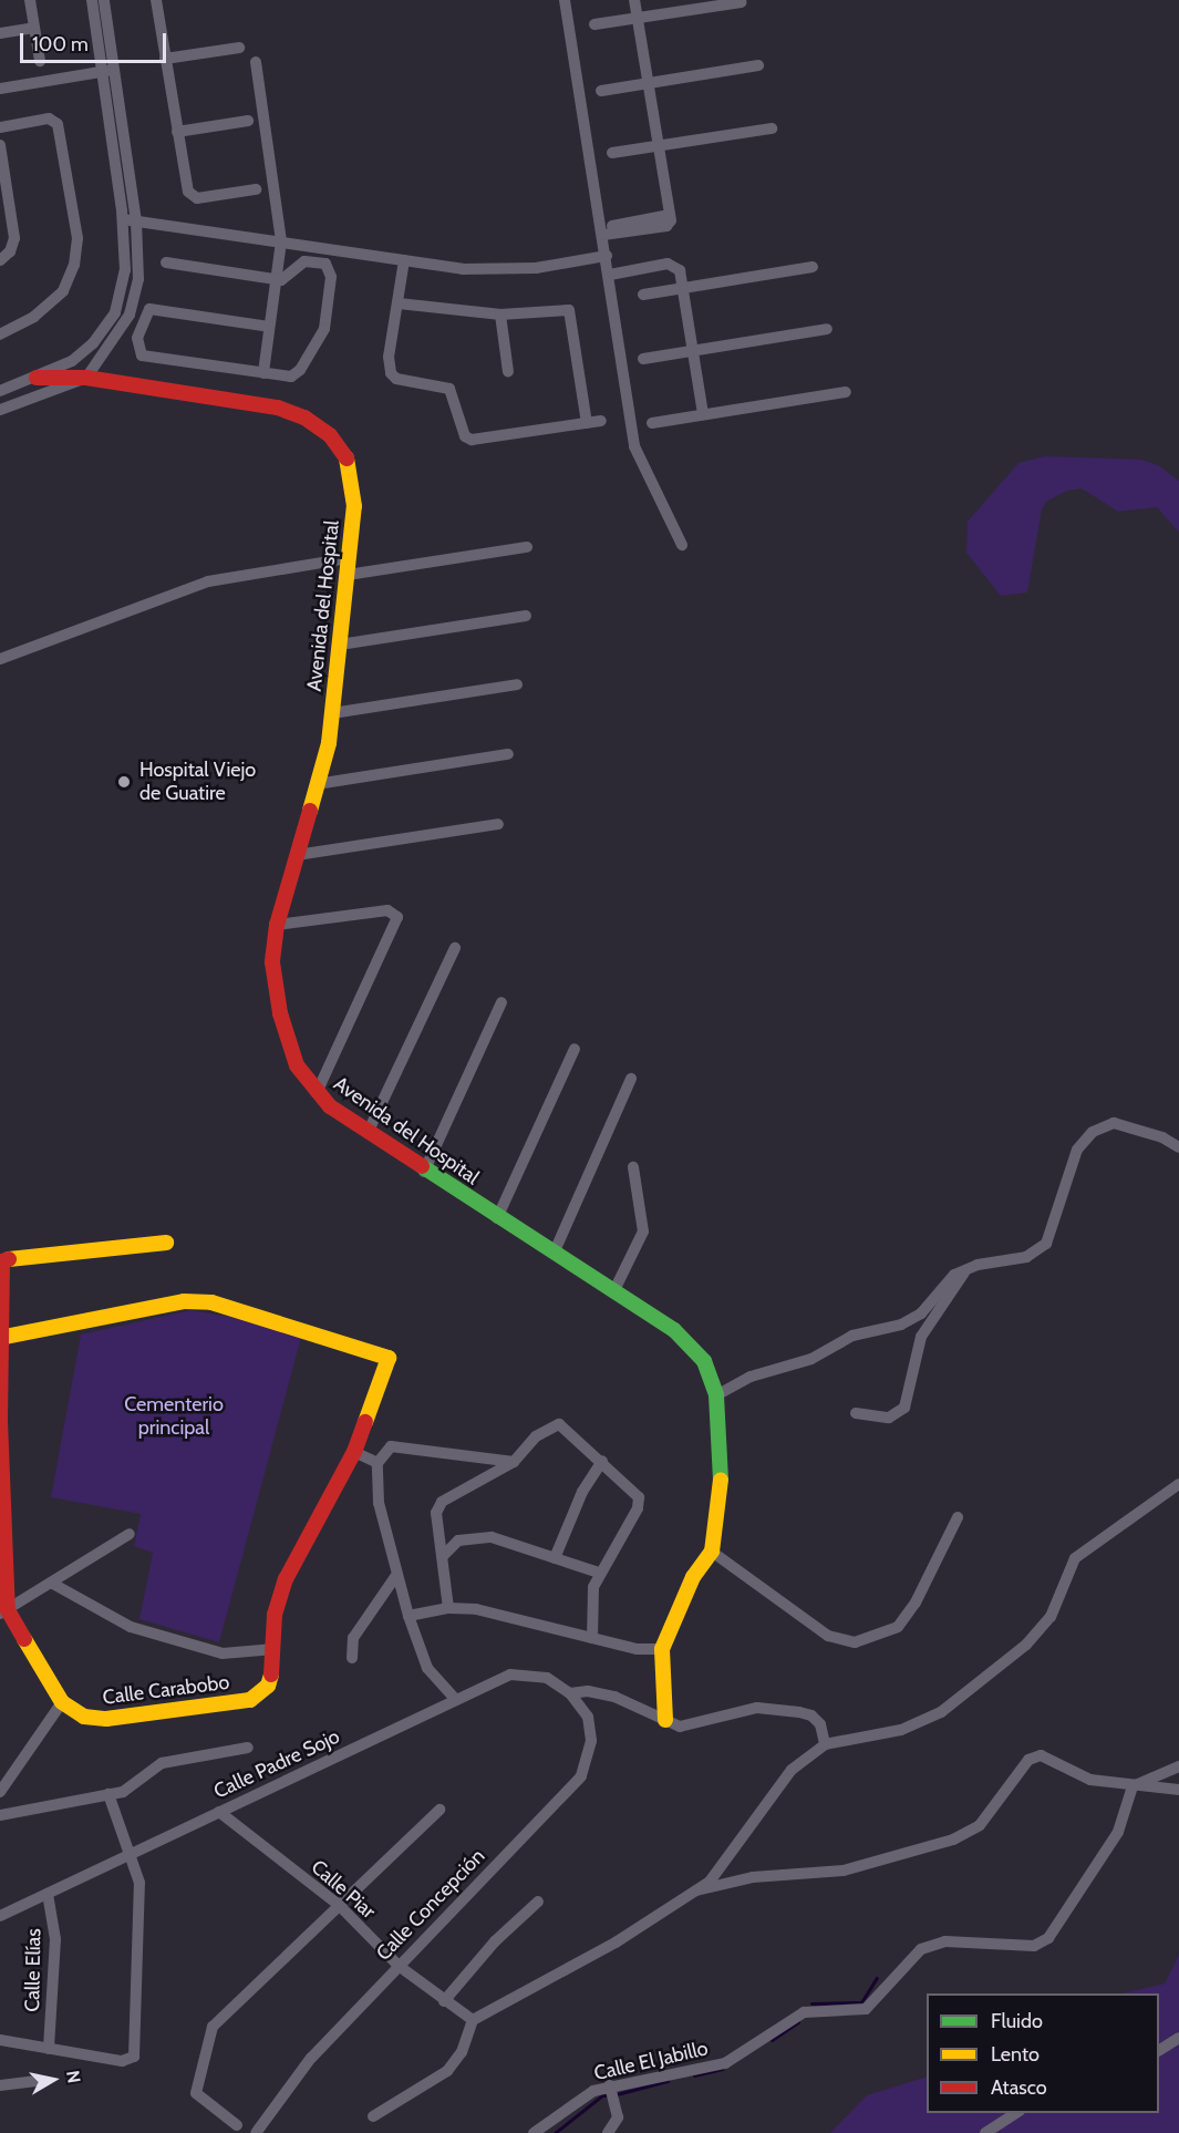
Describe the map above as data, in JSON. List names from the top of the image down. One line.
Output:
{"streets":{"street":["Avenida del Hospital","Calle Carabobo","Calle Padre Sojo","Calle Piar","Calle Concepción","Calle Elías","Calle El Jabillo"]},"crossings":[["Calle Padre Sojo","Calle Piar"],["Calle Padre Sojo","Calle Concepción"],["Calle Padre Sojo","Calle Elías"],["Calle Piar","Calle Concepción"]],"parks":["Cementerio principal"],"places":["Hospital Viejo de Guatire"],"legend":["Fluido","Lento","Atasco"],"scale_bar":"100 m","north":"right"}
